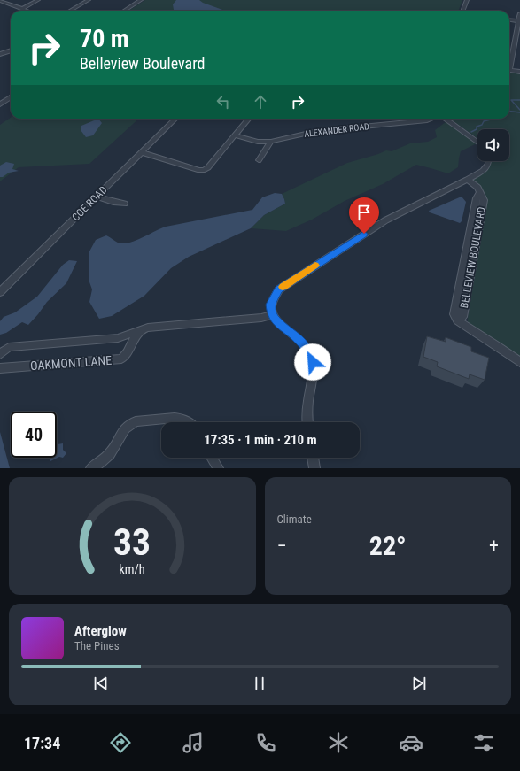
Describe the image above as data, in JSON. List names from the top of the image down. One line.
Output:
{"streets":{"street":["ALEXANDER ROAD","COE ROAD","BELLEVIEW BOULEVARD","OAKMONT LANE"]},"page":{"turn":["70 m","Belleview Boulevard"],"limit":"40","trip":"17:35 · 1 min · 210 m","tile":"Climate","heat":["−","22°","+"],"song":["Afterglow","The Pines"],"tabs":"17:34","gauge":["33","km/h"]}}
